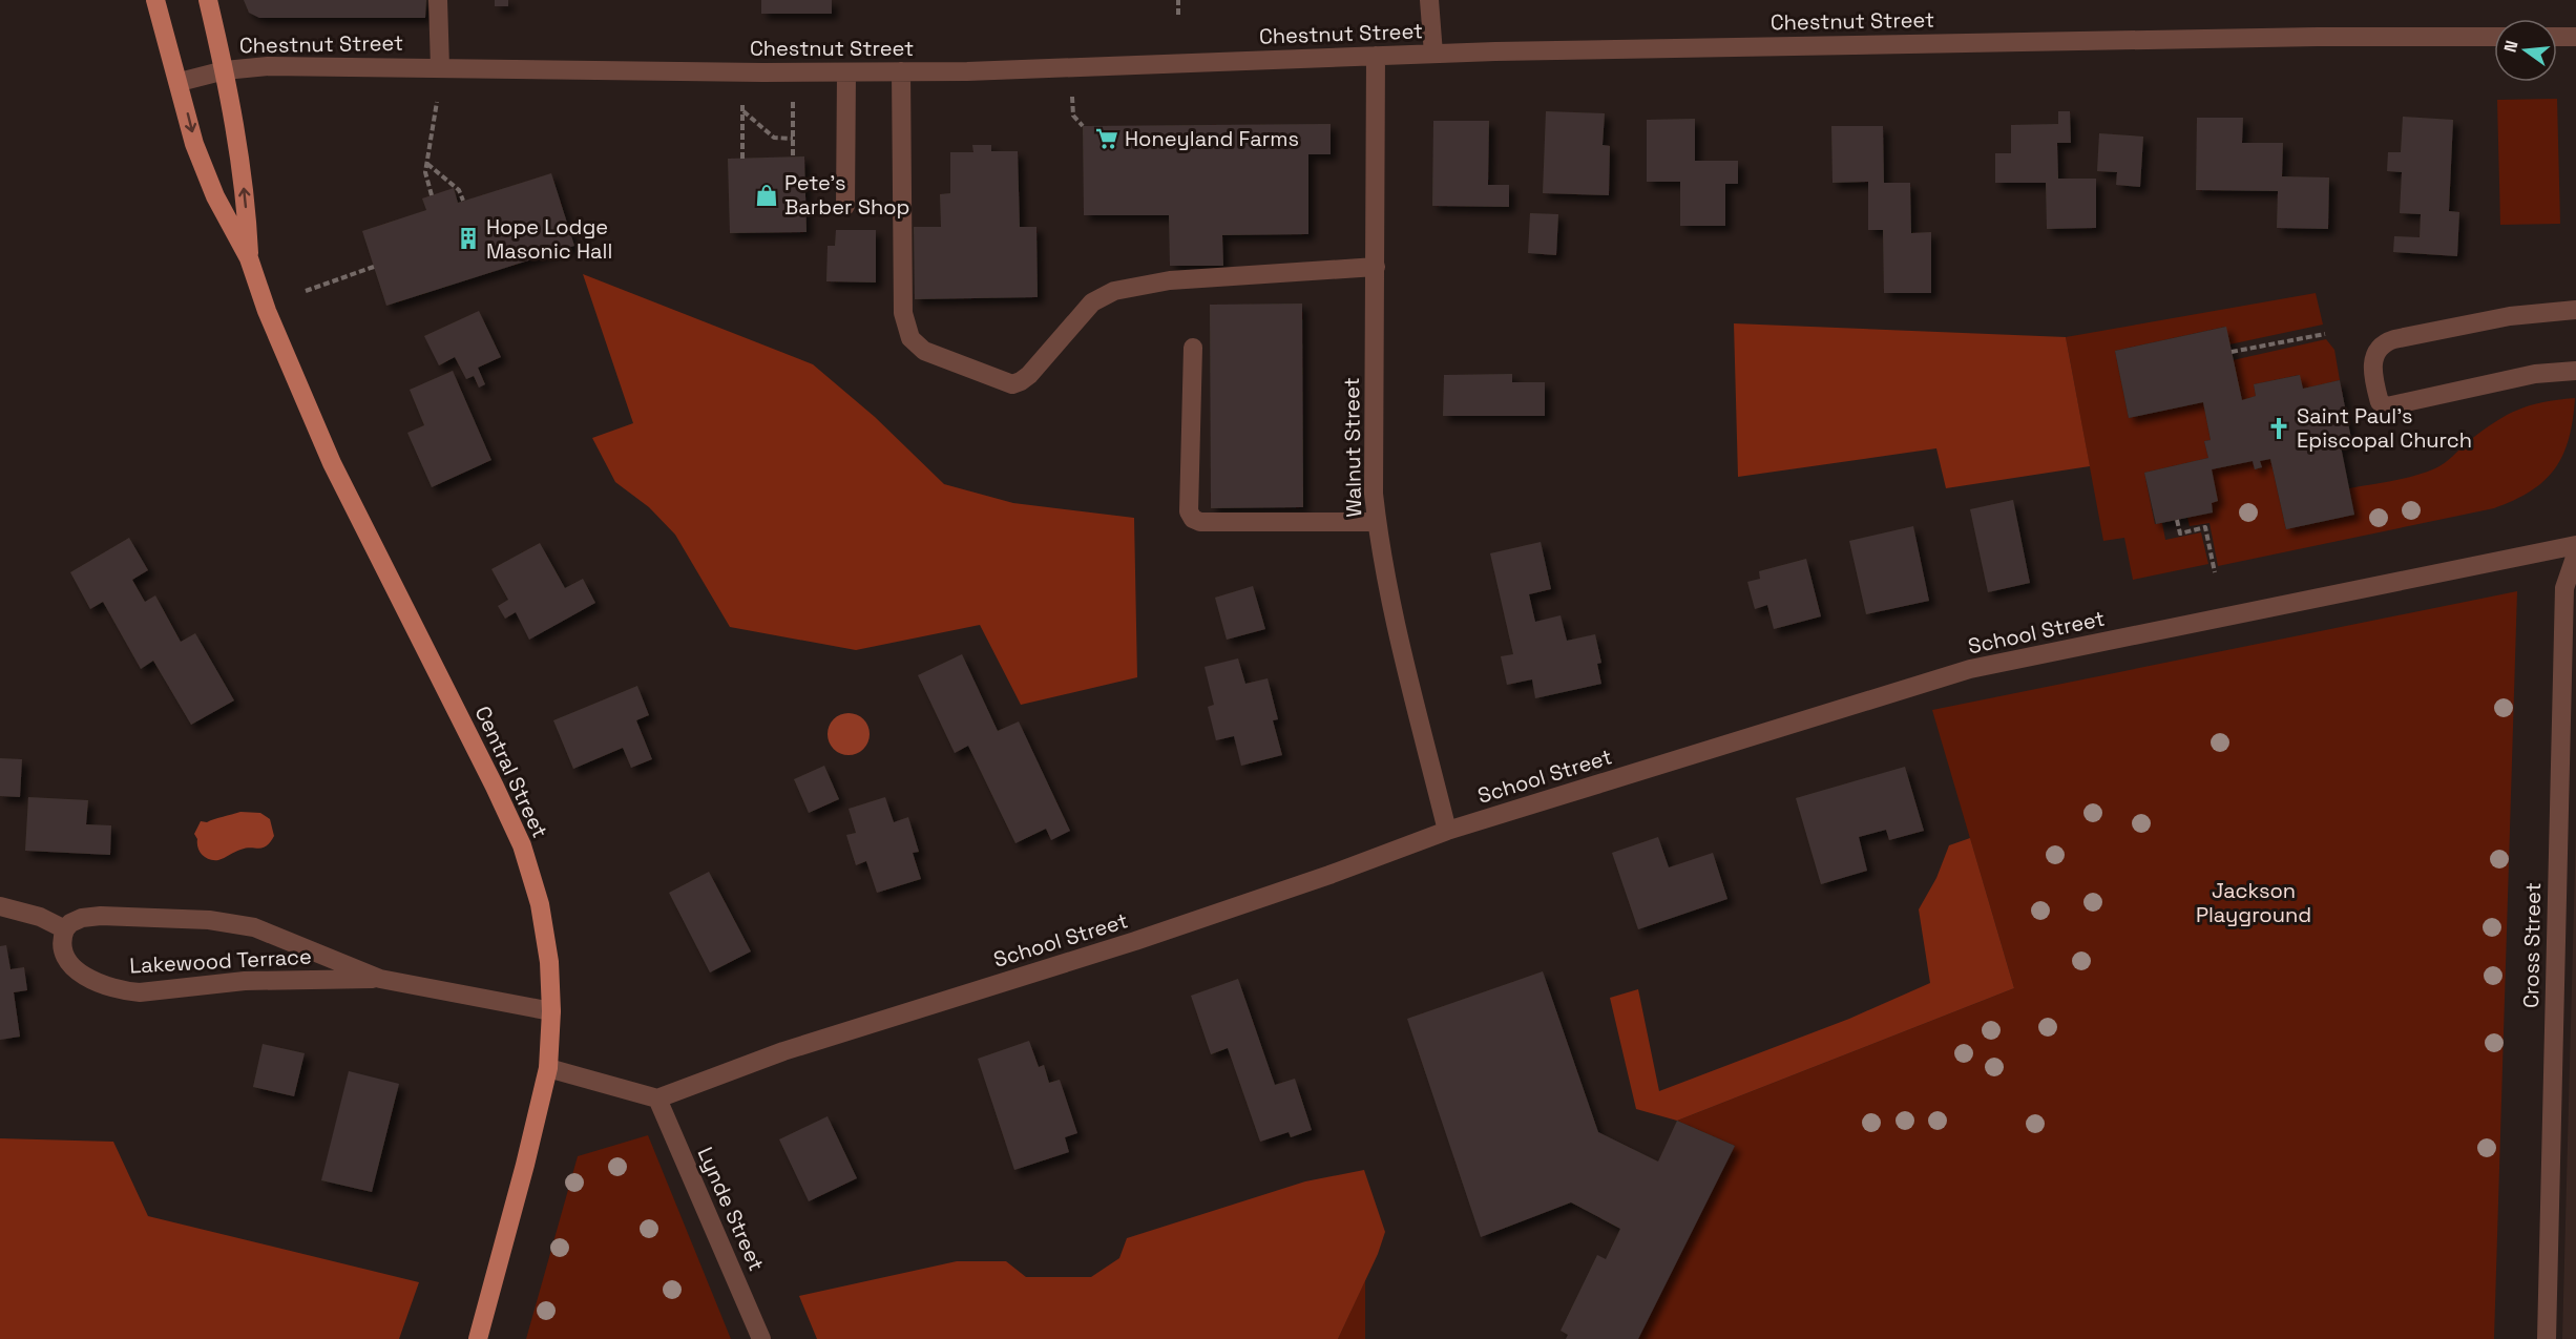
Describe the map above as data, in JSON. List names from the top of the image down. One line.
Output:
{"streets":{"main road":["Central Street"],"street":["Chestnut Street","Walnut Street","School Street","Cross Street","Lakewood Terrace","Lynde Street"]},"crossings":[["Chestnut Street","Walnut Street"],["Walnut Street","School Street"],["School Street","Lynde Street"],["Central Street","Lakewood Terrace"]],"parks":["Jackson Playground"],"places":{"supermarket":["Honeyland Farms"],"shop":["Pete's Barber Shop"],"building":["Hope Lodge Masonic Hall"],"church":["Saint Paul's Episcopal Church"]},"north":"left"}
